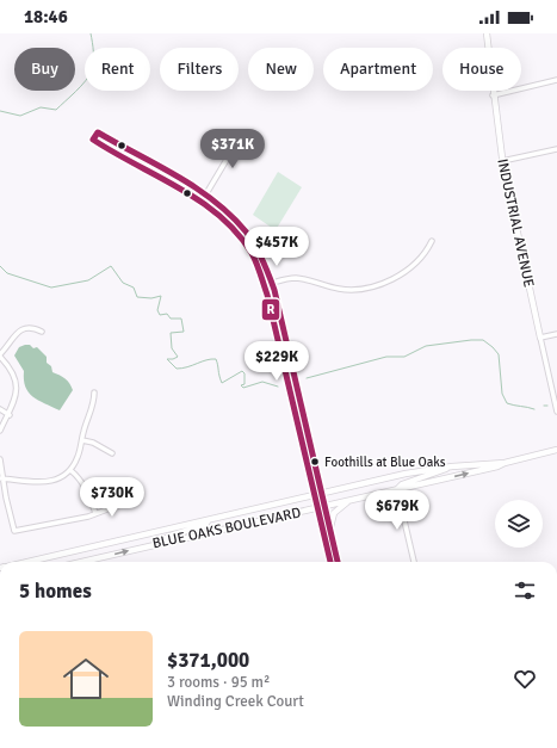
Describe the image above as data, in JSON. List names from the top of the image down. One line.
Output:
{"streets":{"main road":["INDUSTRIAL AVENUE","BLUE OAKS BOULEVARD"]},"places":["Foothills at Blue Oaks"],"lines":["transit line R"],"page":{"status":"18:46","chip":["Buy","Rent","Filters","New","Apartment","House"],"price":["$371K","$457K","$229K","$730K","$679K"],"heading":"5 homes","list":[{"name":"$371,000","note":"3 rooms · 95 m² · Winding Creek Court"}]}}
